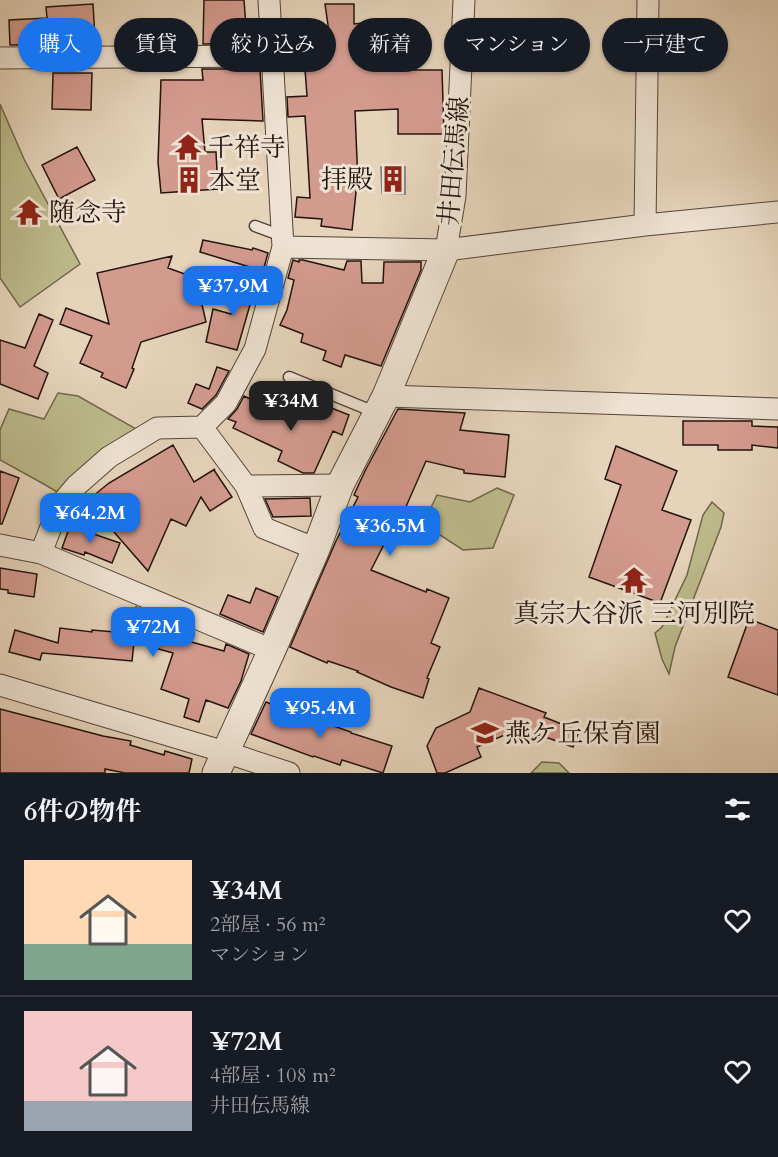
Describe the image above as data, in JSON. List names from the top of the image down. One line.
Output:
{"streets":{"street":["井田伝馬線"]},"places":{"temple":["千祥寺","随念寺","真宗大谷派 三河別院"],"building":["拝殿","本堂"],"school or university":["燕ケ丘保育園"]},"page":{"chip":["購入","賃貸","絞り込み","新着","マンション","一戸建て"],"price":["¥37.9M","¥34M","¥64.2M","¥36.5M","¥72M","¥95.4M"],"heading":"6件の物件","list":[{"name":"¥34M","note":"2部屋 · 56 m² · マンション"},{"name":"¥72M","note":"4部屋 · 108 m² · 井田伝馬線"}]}}
